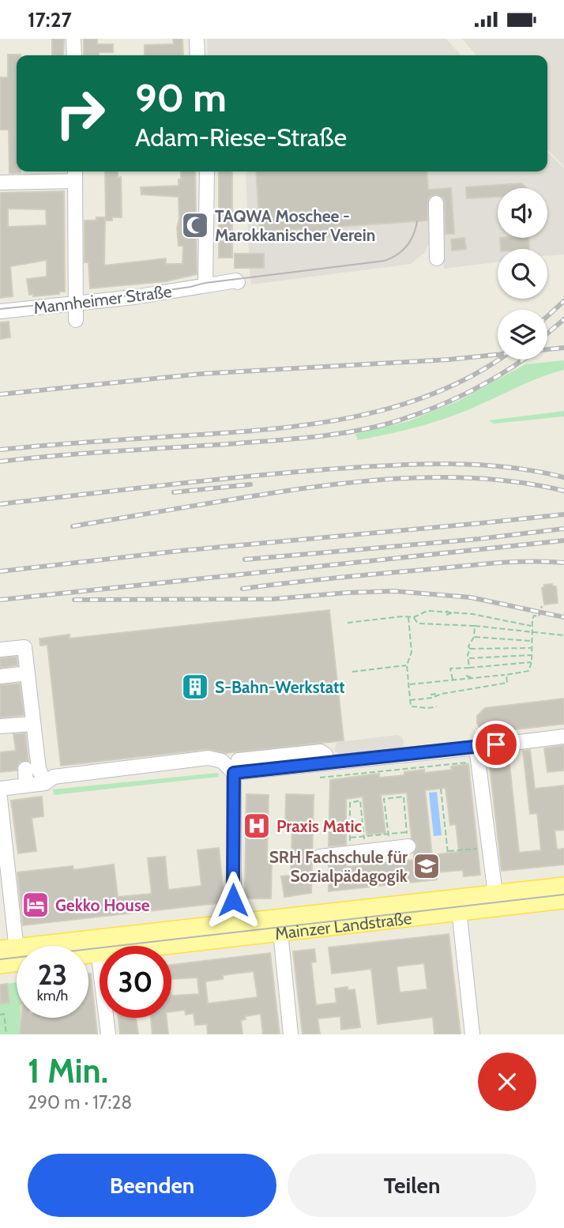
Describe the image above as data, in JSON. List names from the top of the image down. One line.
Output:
{"streets":{"main road":["Mainzer Landstraße"],"street":["Mannheimer Straße"]},"places":{"mosque":["TAQWA Moschee - Marokkanischer Verein"],"building":["S-Bahn-Werkstatt"],"hospital":["Praxis Matic"],"school or university":["SRH Fachschule für Sozialpädagogik"],"hotel":["Gekko House"]},"page":{"status":"17:27","turn":["90 m","Adam-Riese-Straße"],"speed":"23 km/h","limit":"30","heading":["1 Min.","290 m · 17:28"],"buttons":["Beenden","Teilen"]}}
